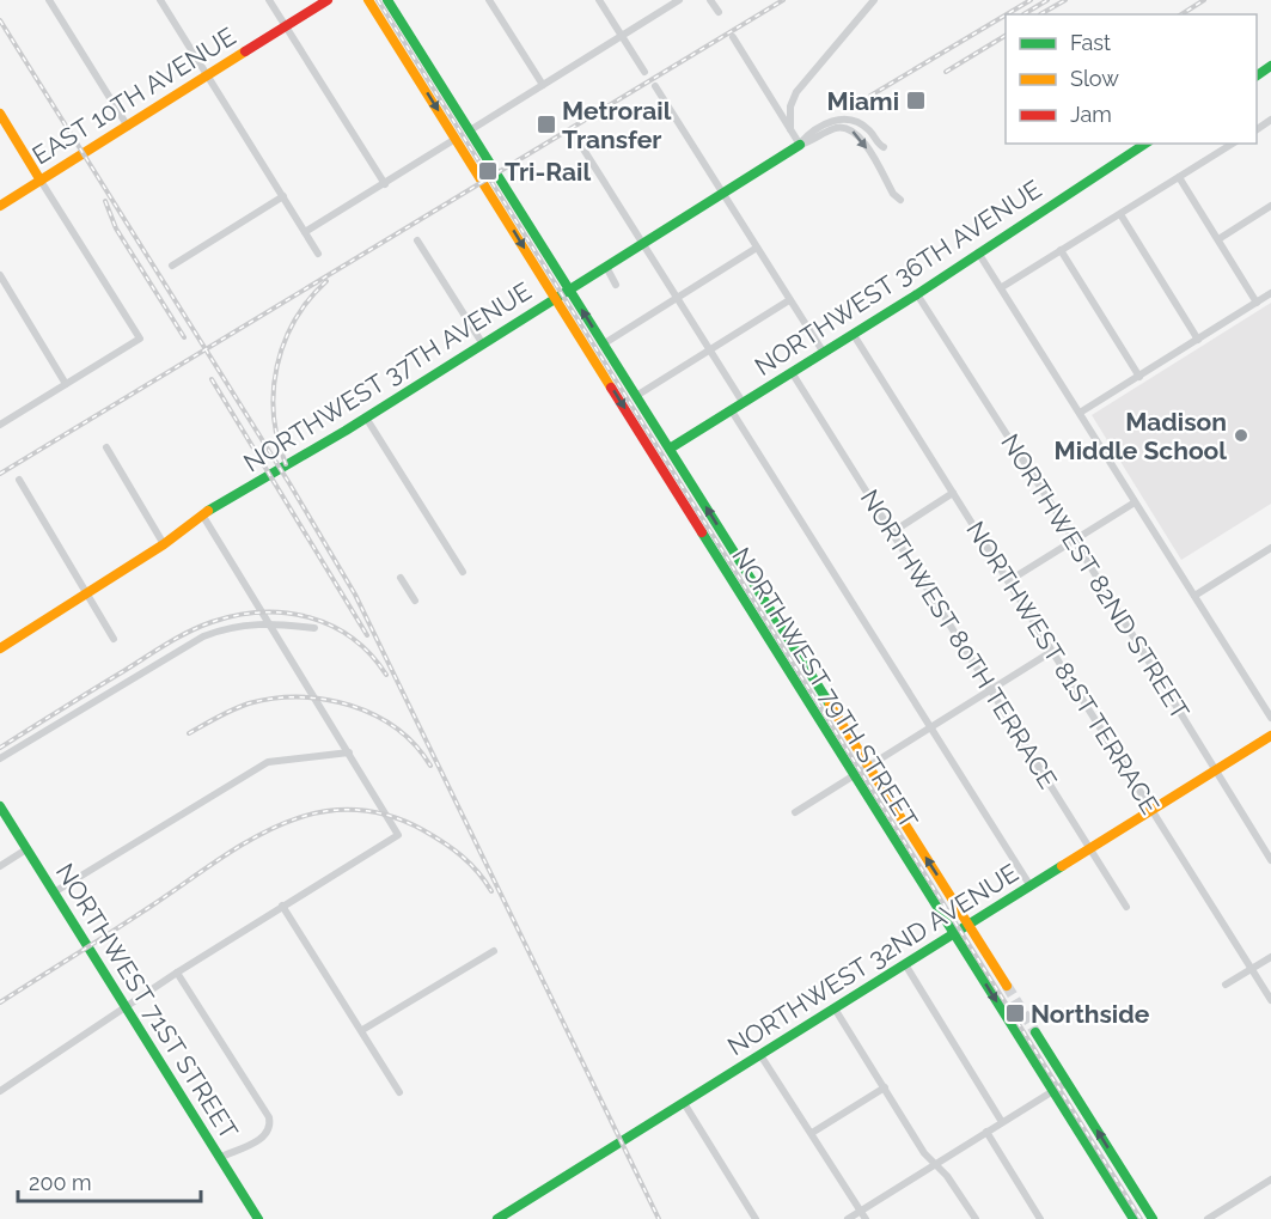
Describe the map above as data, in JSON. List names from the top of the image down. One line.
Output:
{"streets":{"main road":["EAST 10TH AVENUE","NORTHWEST 36TH AVENUE","NORTHWEST 37TH AVENUE","NORTHWEST 79TH STREET","NORTHWEST 32ND AVENUE","NORTHWEST 71ST STREET"],"street":["NORTHWEST 82ND STREET","NORTHWEST 80TH TERRACE","NORTHWEST 81ST TERRACE"]},"crossings":[["NORTHWEST 36TH AVENUE","NORTHWEST 82ND STREET"],["NORTHWEST 36TH AVENUE","NORTHWEST 80TH TERRACE"],["NORTHWEST 36TH AVENUE","NORTHWEST 81ST TERRACE"],["NORTHWEST 36TH AVENUE","NORTHWEST 79TH STREET"],["NORTHWEST 37TH AVENUE","NORTHWEST 79TH STREET"],["NORTHWEST 82ND STREET","NORTHWEST 32ND AVENUE"],["NORTHWEST 80TH TERRACE","NORTHWEST 32ND AVENUE"],["NORTHWEST 81ST TERRACE","NORTHWEST 32ND AVENUE"],["NORTHWEST 79TH STREET","NORTHWEST 32ND AVENUE"]],"places":{"transit":["Miami","Metrorail Transfer","Tri-Rail","Northside"],"other":["Madison Middle School"]},"legend":["Fast","Slow","Jam"],"scale_bar":"200 m"}
